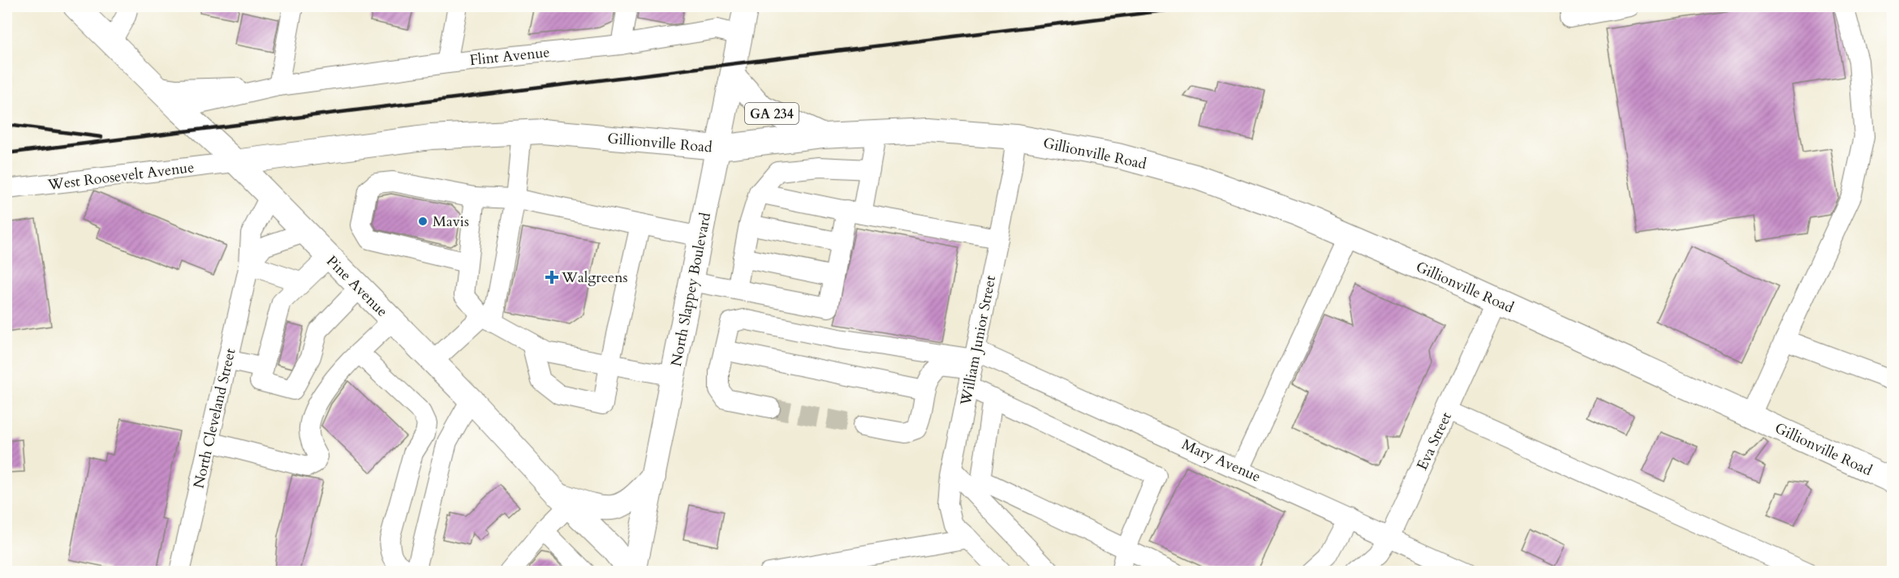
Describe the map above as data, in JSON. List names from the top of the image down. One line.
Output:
{"streets":{"main road":["GA 234","Gillionville Road","Pine Avenue","North Slappey Boulevard"],"street":["Flint Avenue","West Roosevelt Avenue","William Junior Street","North Cleveland Street","Eva Street","Mary Avenue"]},"crossings":[["Flint Avenue","Pine Avenue"],["Flint Avenue","North Slappey Boulevard"],["GA 234","Gillionville Road"],["GA 234","North Slappey Boulevard"],["Gillionville Road","West Roosevelt Avenue"],["Gillionville Road","Pine Avenue"],["Gillionville Road","North Slappey Boulevard"],["Gillionville Road","William Junior Street"],["Gillionville Road","Eva Street"],["West Roosevelt Avenue","Pine Avenue"],["Pine Avenue","North Slappey Boulevard"],["Pine Avenue","North Cleveland Street"],["William Junior Street","Mary Avenue"],["Eva Street","Mary Avenue"]],"places":{"other":["Mavis"],"health":["Walgreens"]}}
